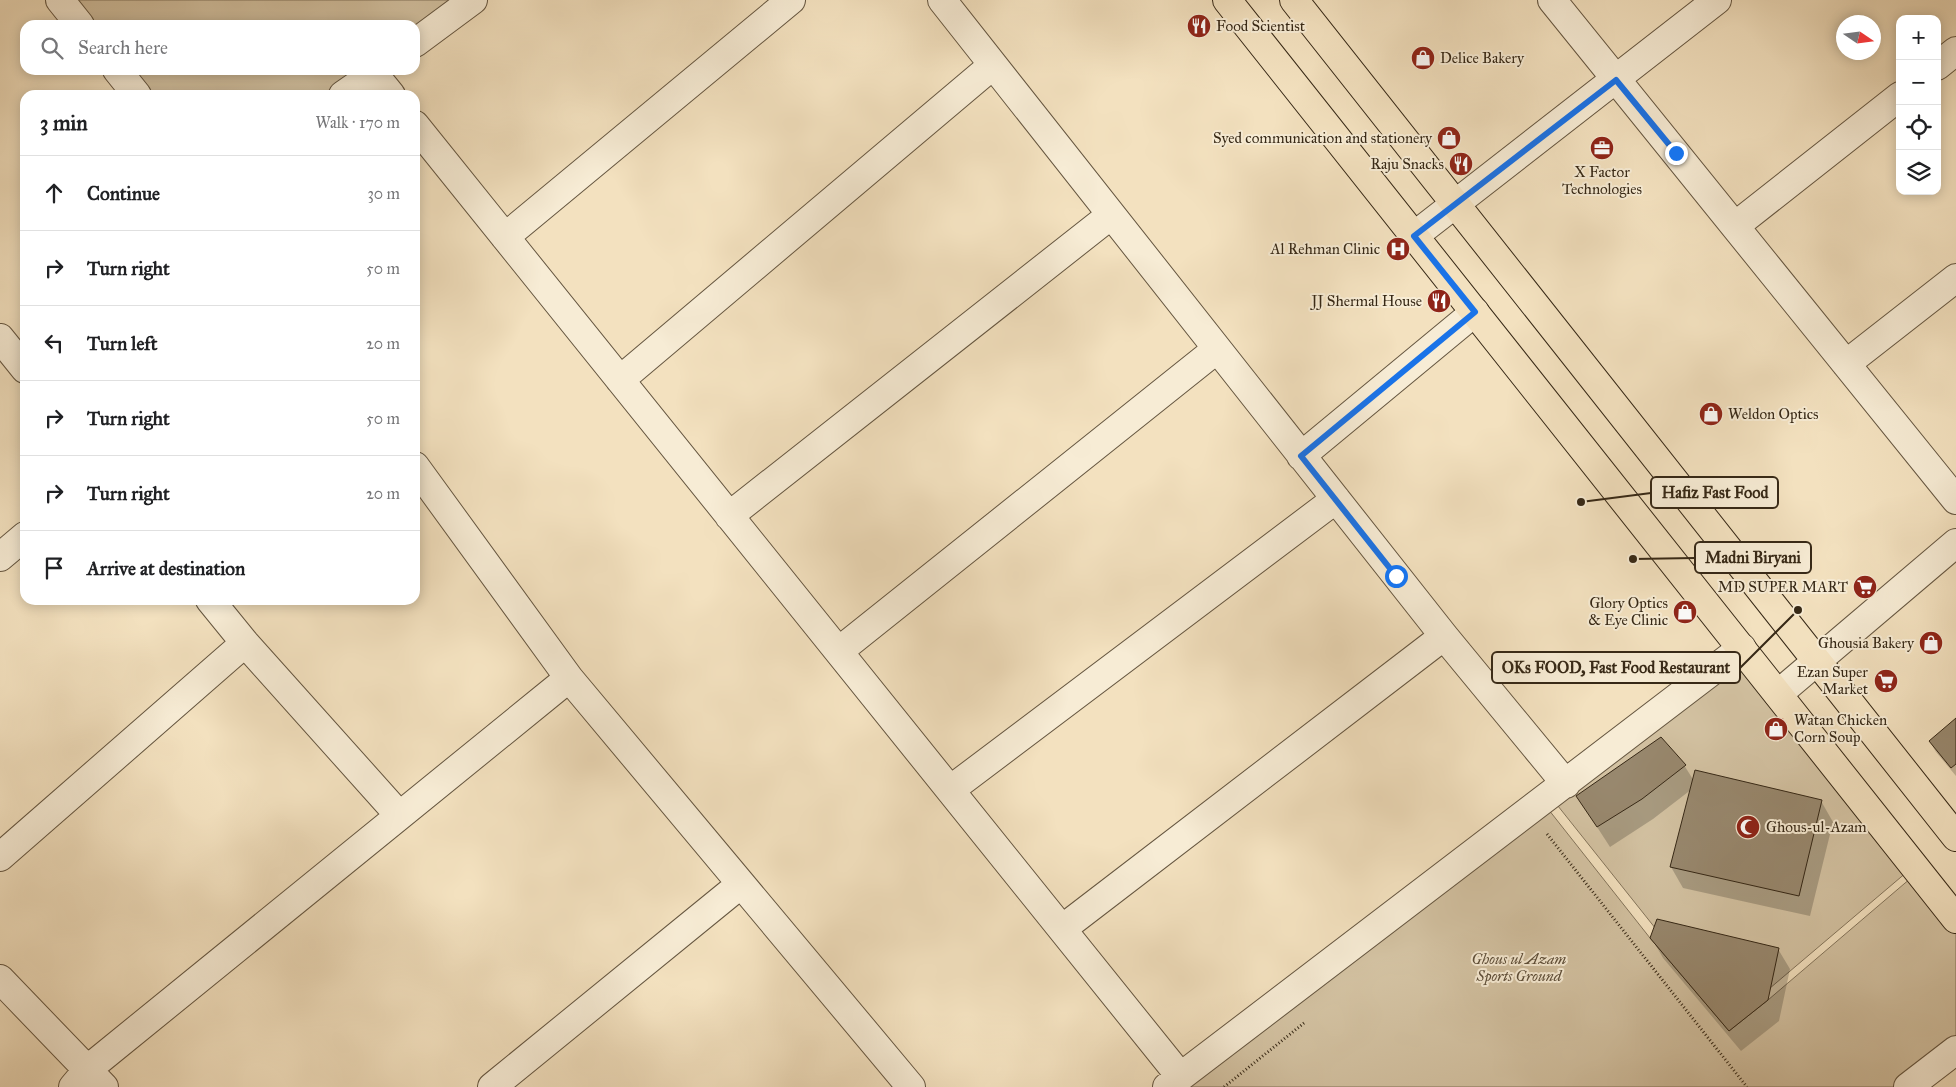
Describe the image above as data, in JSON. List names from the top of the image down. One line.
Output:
{"parks":["Ghous ul Azam Sports Ground"],"places":{"restaurant":["Food Scientist","Raju Snacks","JJ Shermal House"],"shop":["Delice Bakery","Syed communication and stationery","Weldon Optics","Glory Optics & Eye Clinic","Ghousia Bakery","Watan Chicken Corn Soup"],"office":["X Factor Technologies"],"hospital":["Al Rehman Clinic"],"other":["Hafiz Fast Food","Madni Biryani","OKs FOOD, Fast Food Restaurant"],"supermarket":["MD SUPER MART","Ezan Super Market"],"mosque":["Ghous-ul-Azam"]},"north":"right","page":{"map_buttons":["+","−"],"search":"Search here","heading":["3 min","Walk · 170 m"],"list":[["Continue","30 m"],["Turn right","50 m"],["Turn left","20 m"],["Turn right","50 m"],["Turn right","20 m"],"Arrive at destination"]}}
